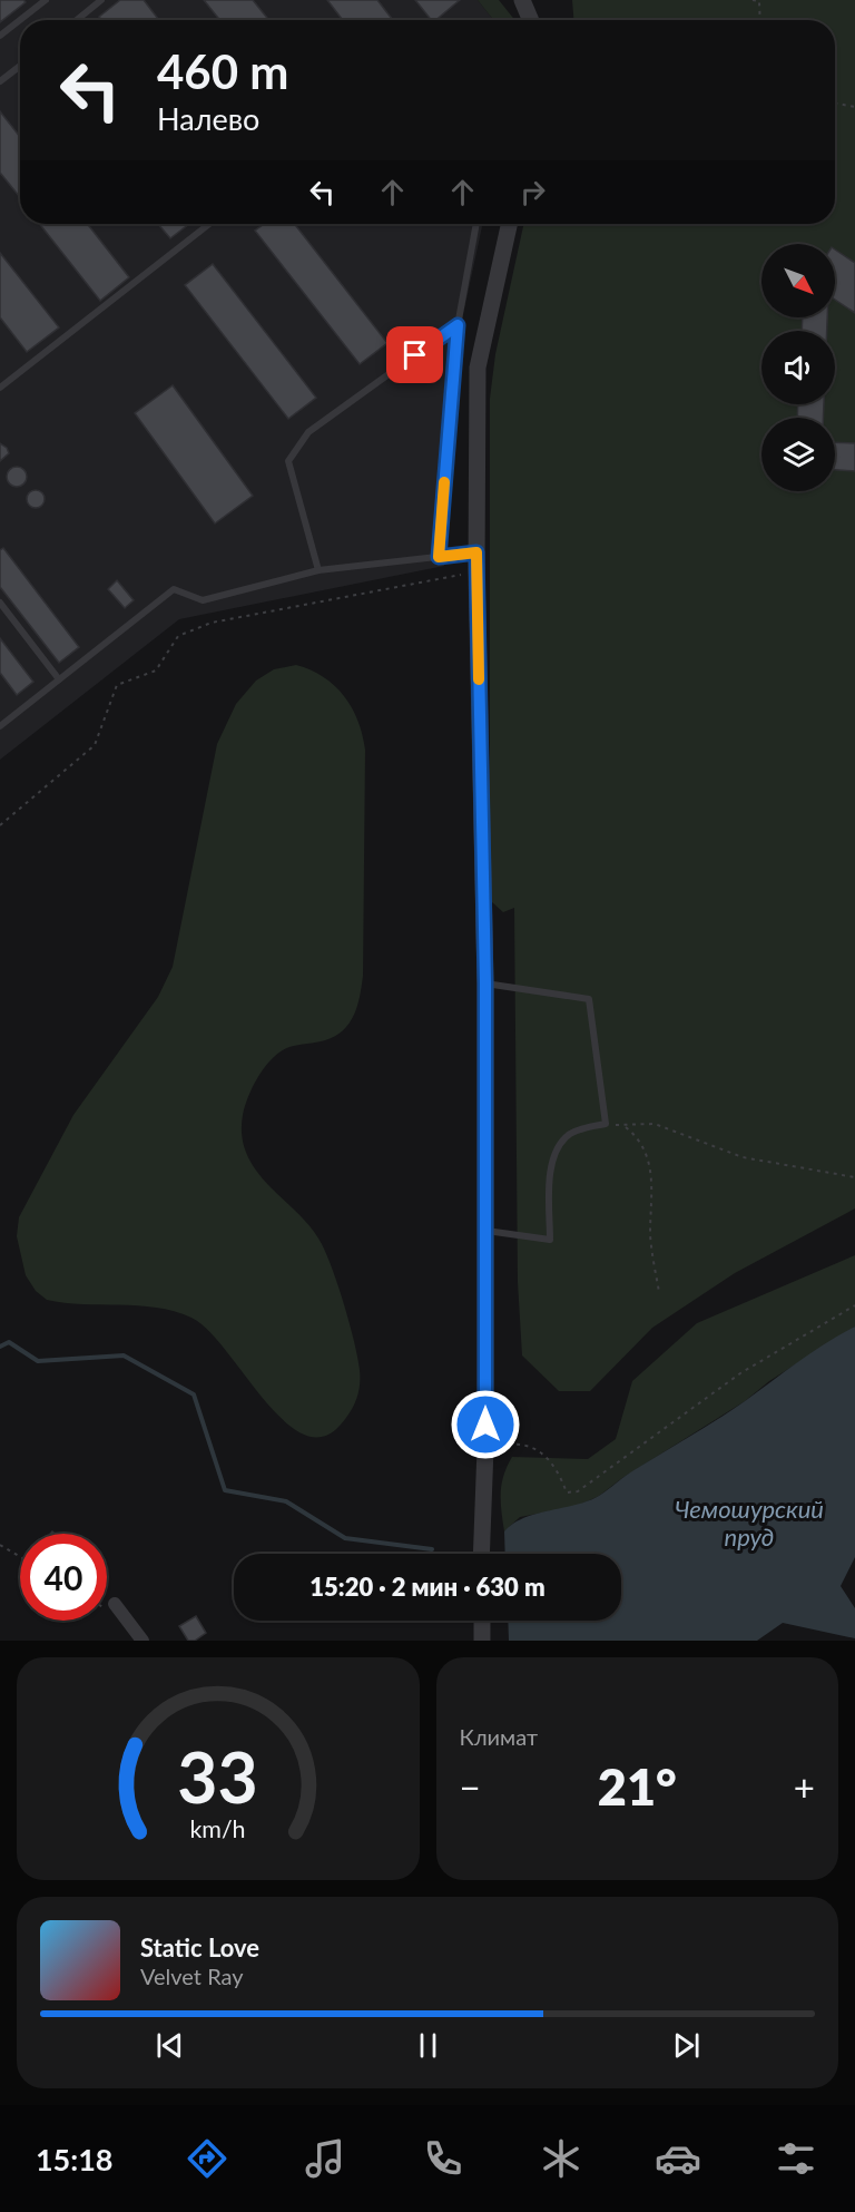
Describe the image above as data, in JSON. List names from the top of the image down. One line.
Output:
{"water":["Чемошурский пруд"],"north":"bottom right","page":{"turn":["460 m","Налево"],"limit":"40","trip":"15:20 · 2 мин · 630 m","tile":"Климат","heat":["−","21°","+"],"song":["Static Love","Velvet Ray"],"tabs":"15:18","gauge":["33","km/h"]}}
